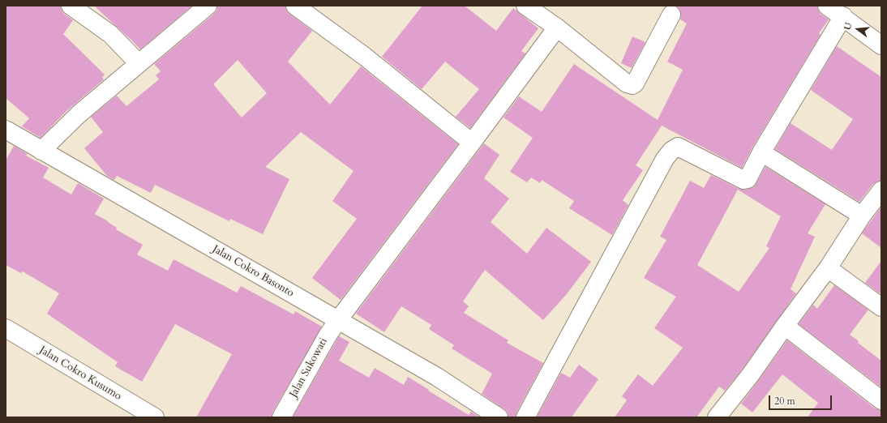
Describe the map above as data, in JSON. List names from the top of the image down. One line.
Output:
{"streets":{"street":["Jalan Cokro Basonto","Jalan Sukowati","Jalan Cokro Kusumo"]},"crossings":[["Jalan Cokro Basonto","Jalan Sukowati"]],"scale_bar":"20 m","north":"left"}
